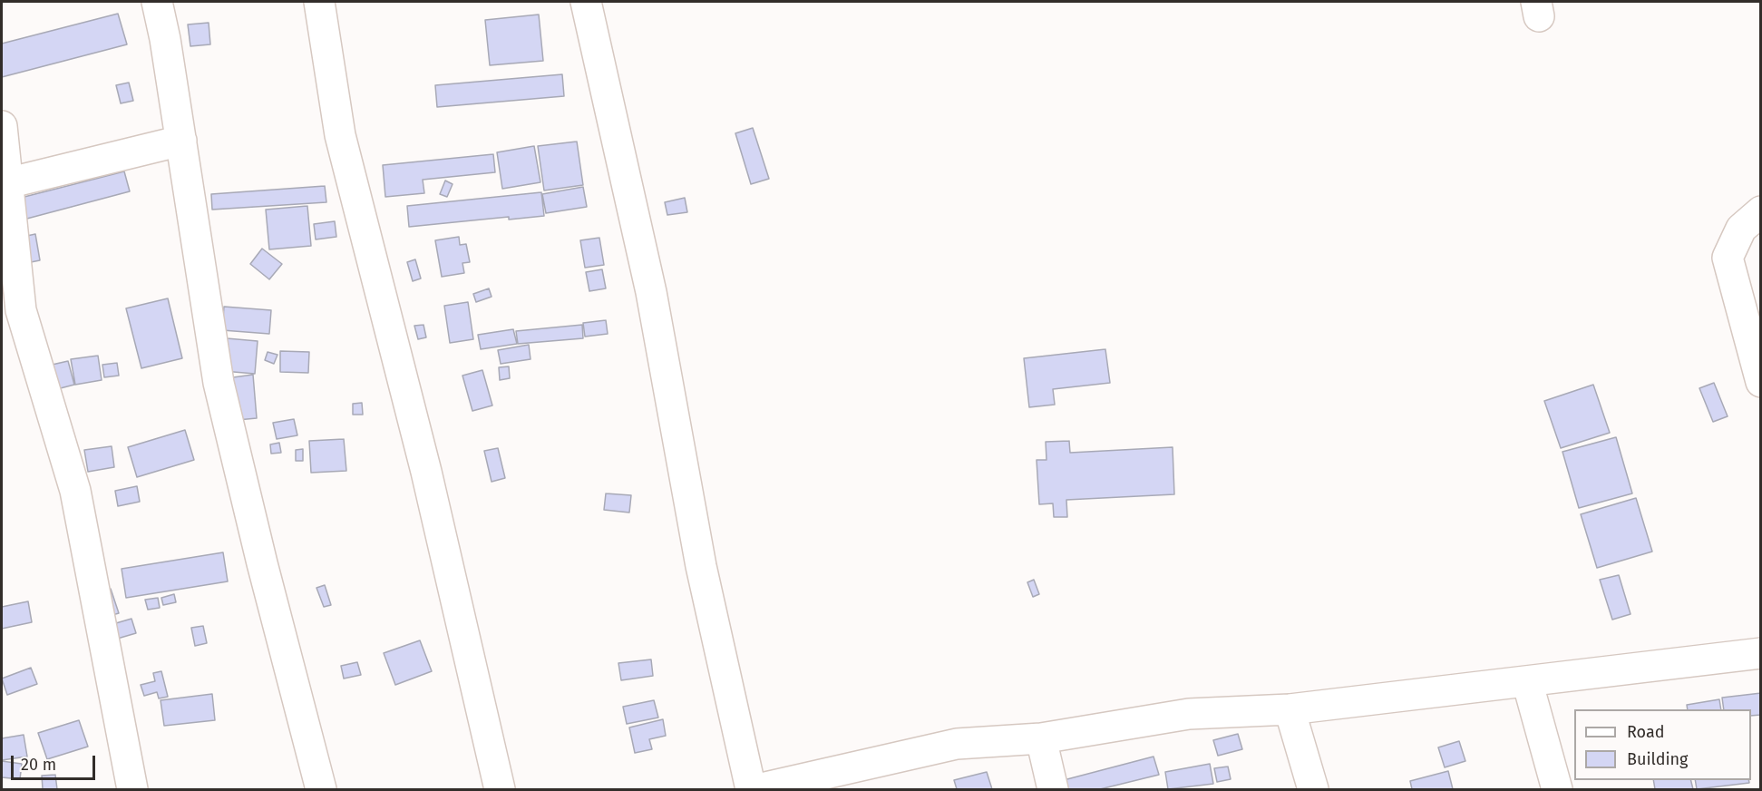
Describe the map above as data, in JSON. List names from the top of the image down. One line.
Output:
{"legend":["Road","Building"],"scale_bar":"20 m"}
